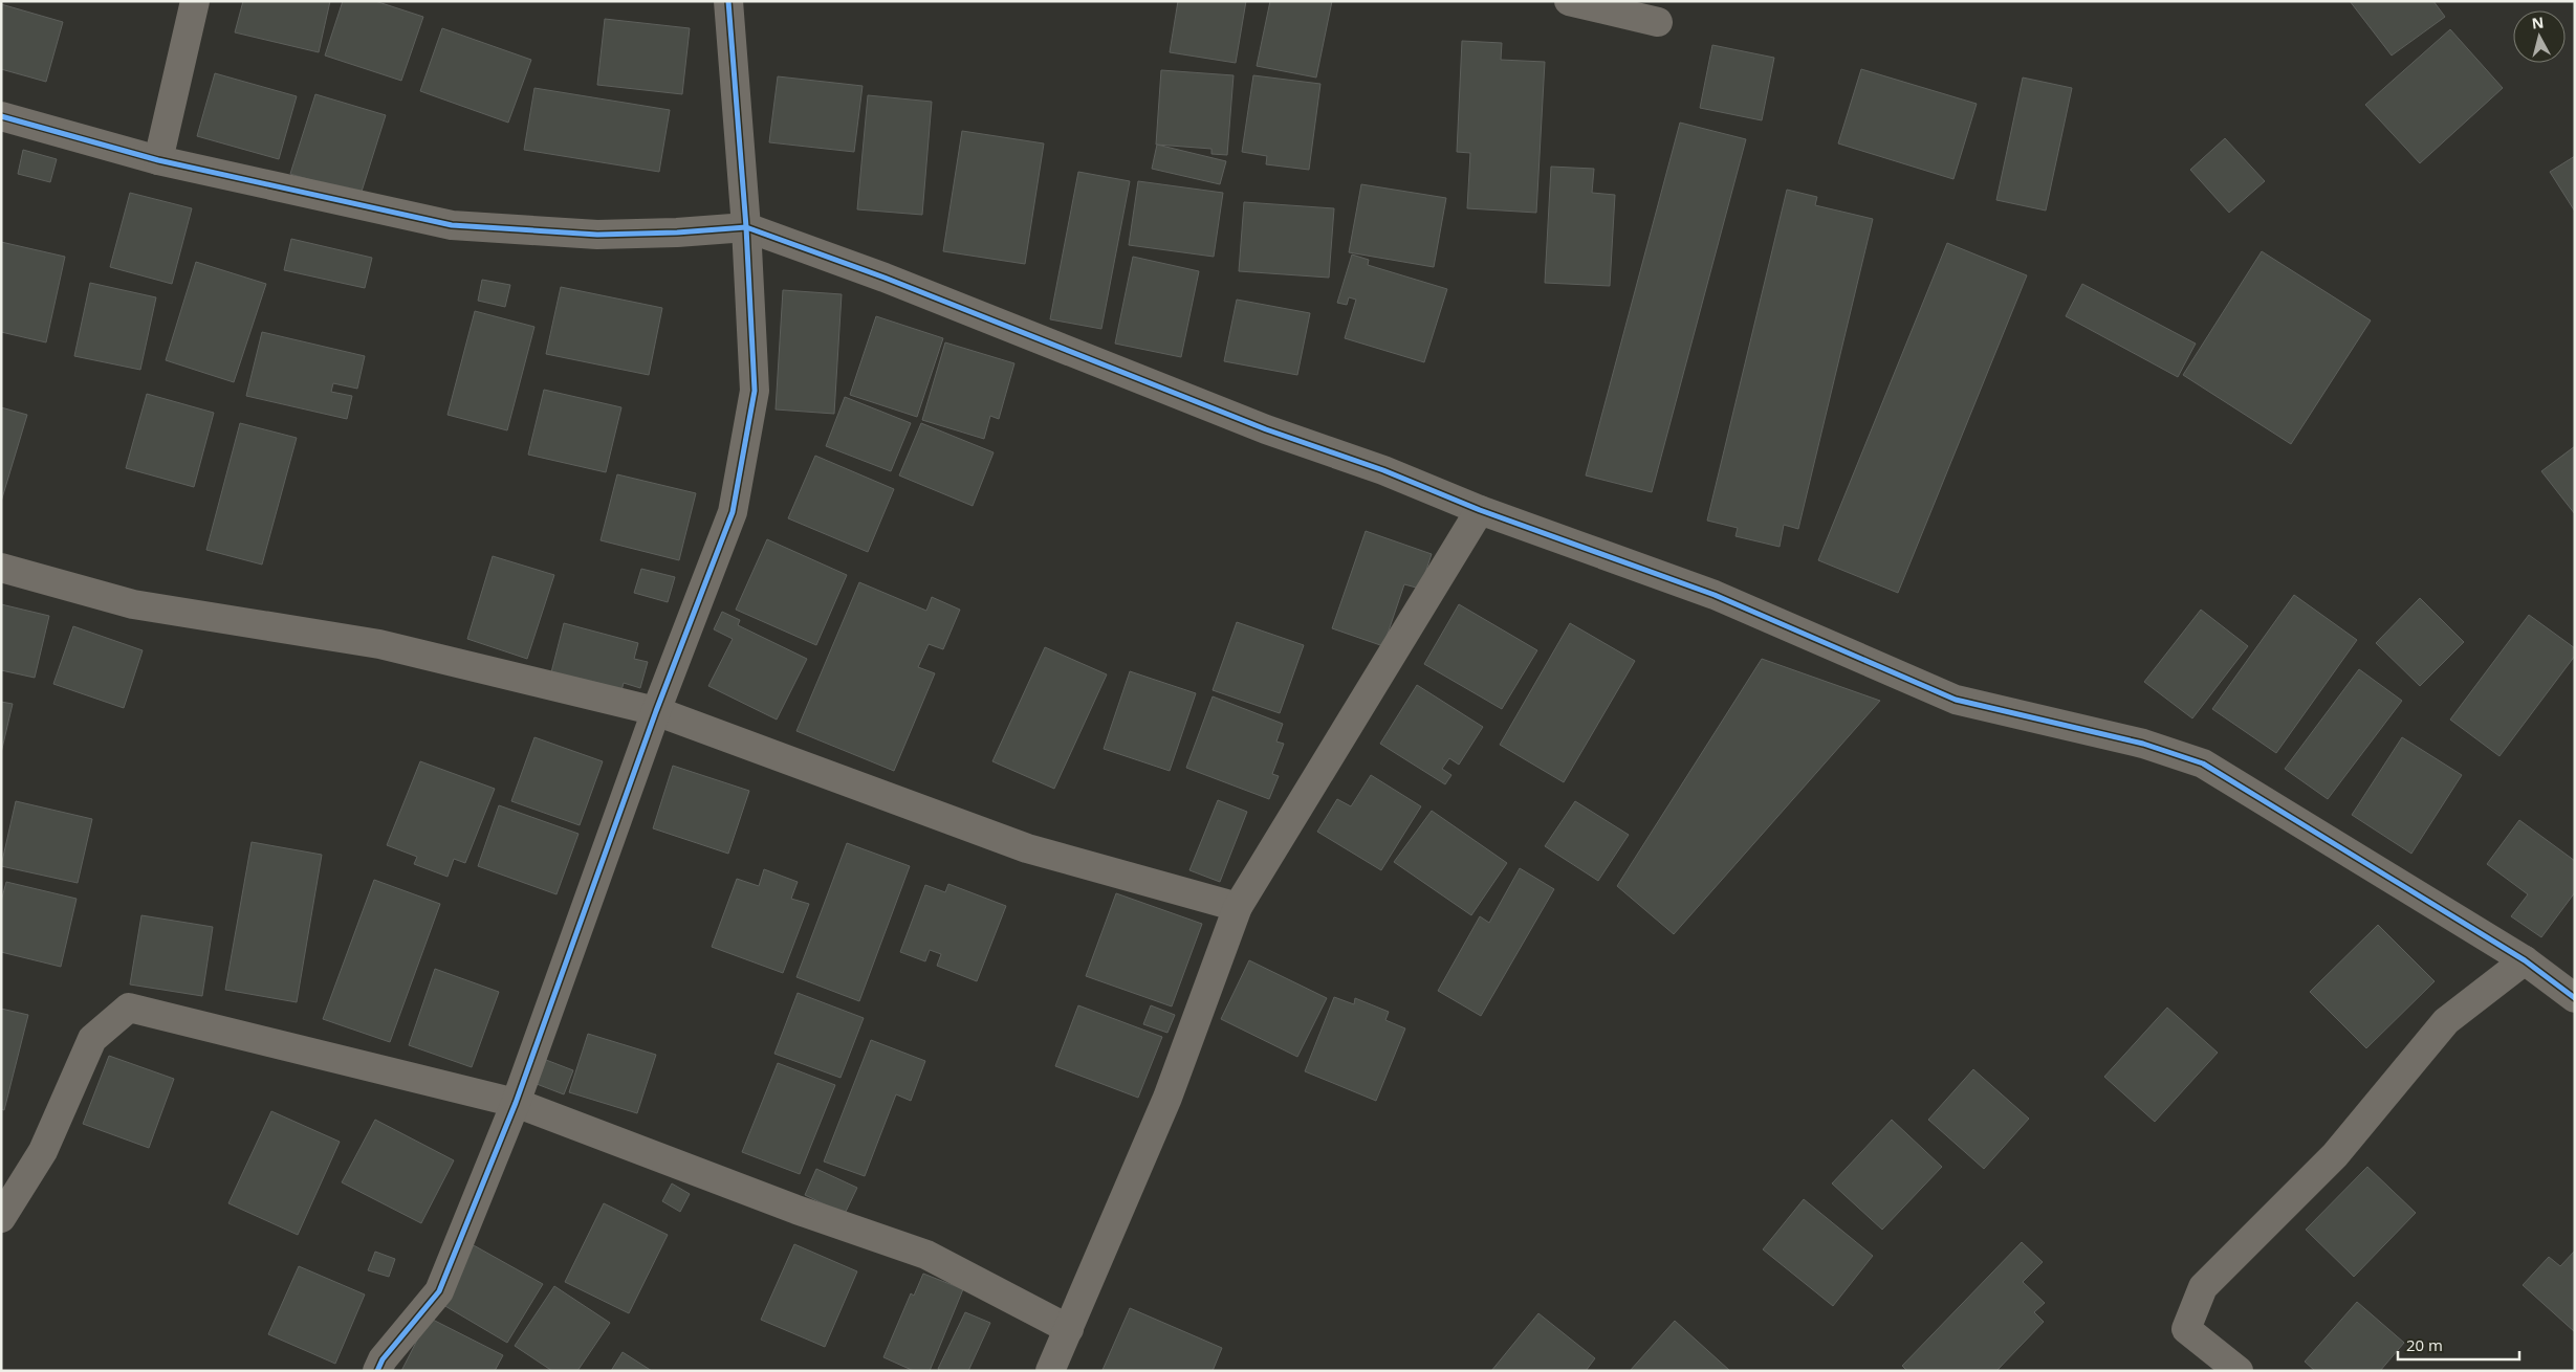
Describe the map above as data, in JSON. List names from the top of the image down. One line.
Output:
{"scale_bar":"20 m","north":"top"}
